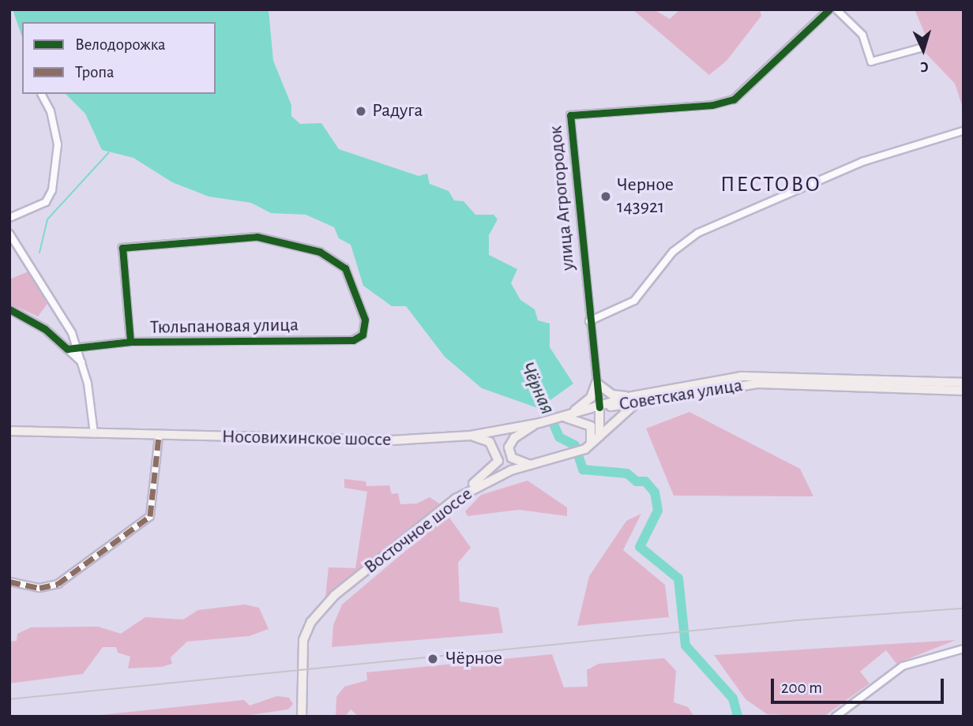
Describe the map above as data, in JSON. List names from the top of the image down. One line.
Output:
{"streets":{"main road":["Советская улица","Носовихинское шоссе","Восточное шоссе"],"street":["улица Агрогородок","Тюльпановая улица"]},"crossings":[["улица Агрогородок","Советская улица"],["улица Агрогородок","Носовихинское шоссе"],["Советская улица","Носовихинское шоссе"],["Советская улица","Восточное шоссе"]],"districts":["ПЕСТОВО"],"water":["Чёрная"],"places":["Радуга","Черное 143921","Чёрное"],"legend":["Велодорожка","Тропа"],"scale_bar":"200 m","north":"bottom"}
